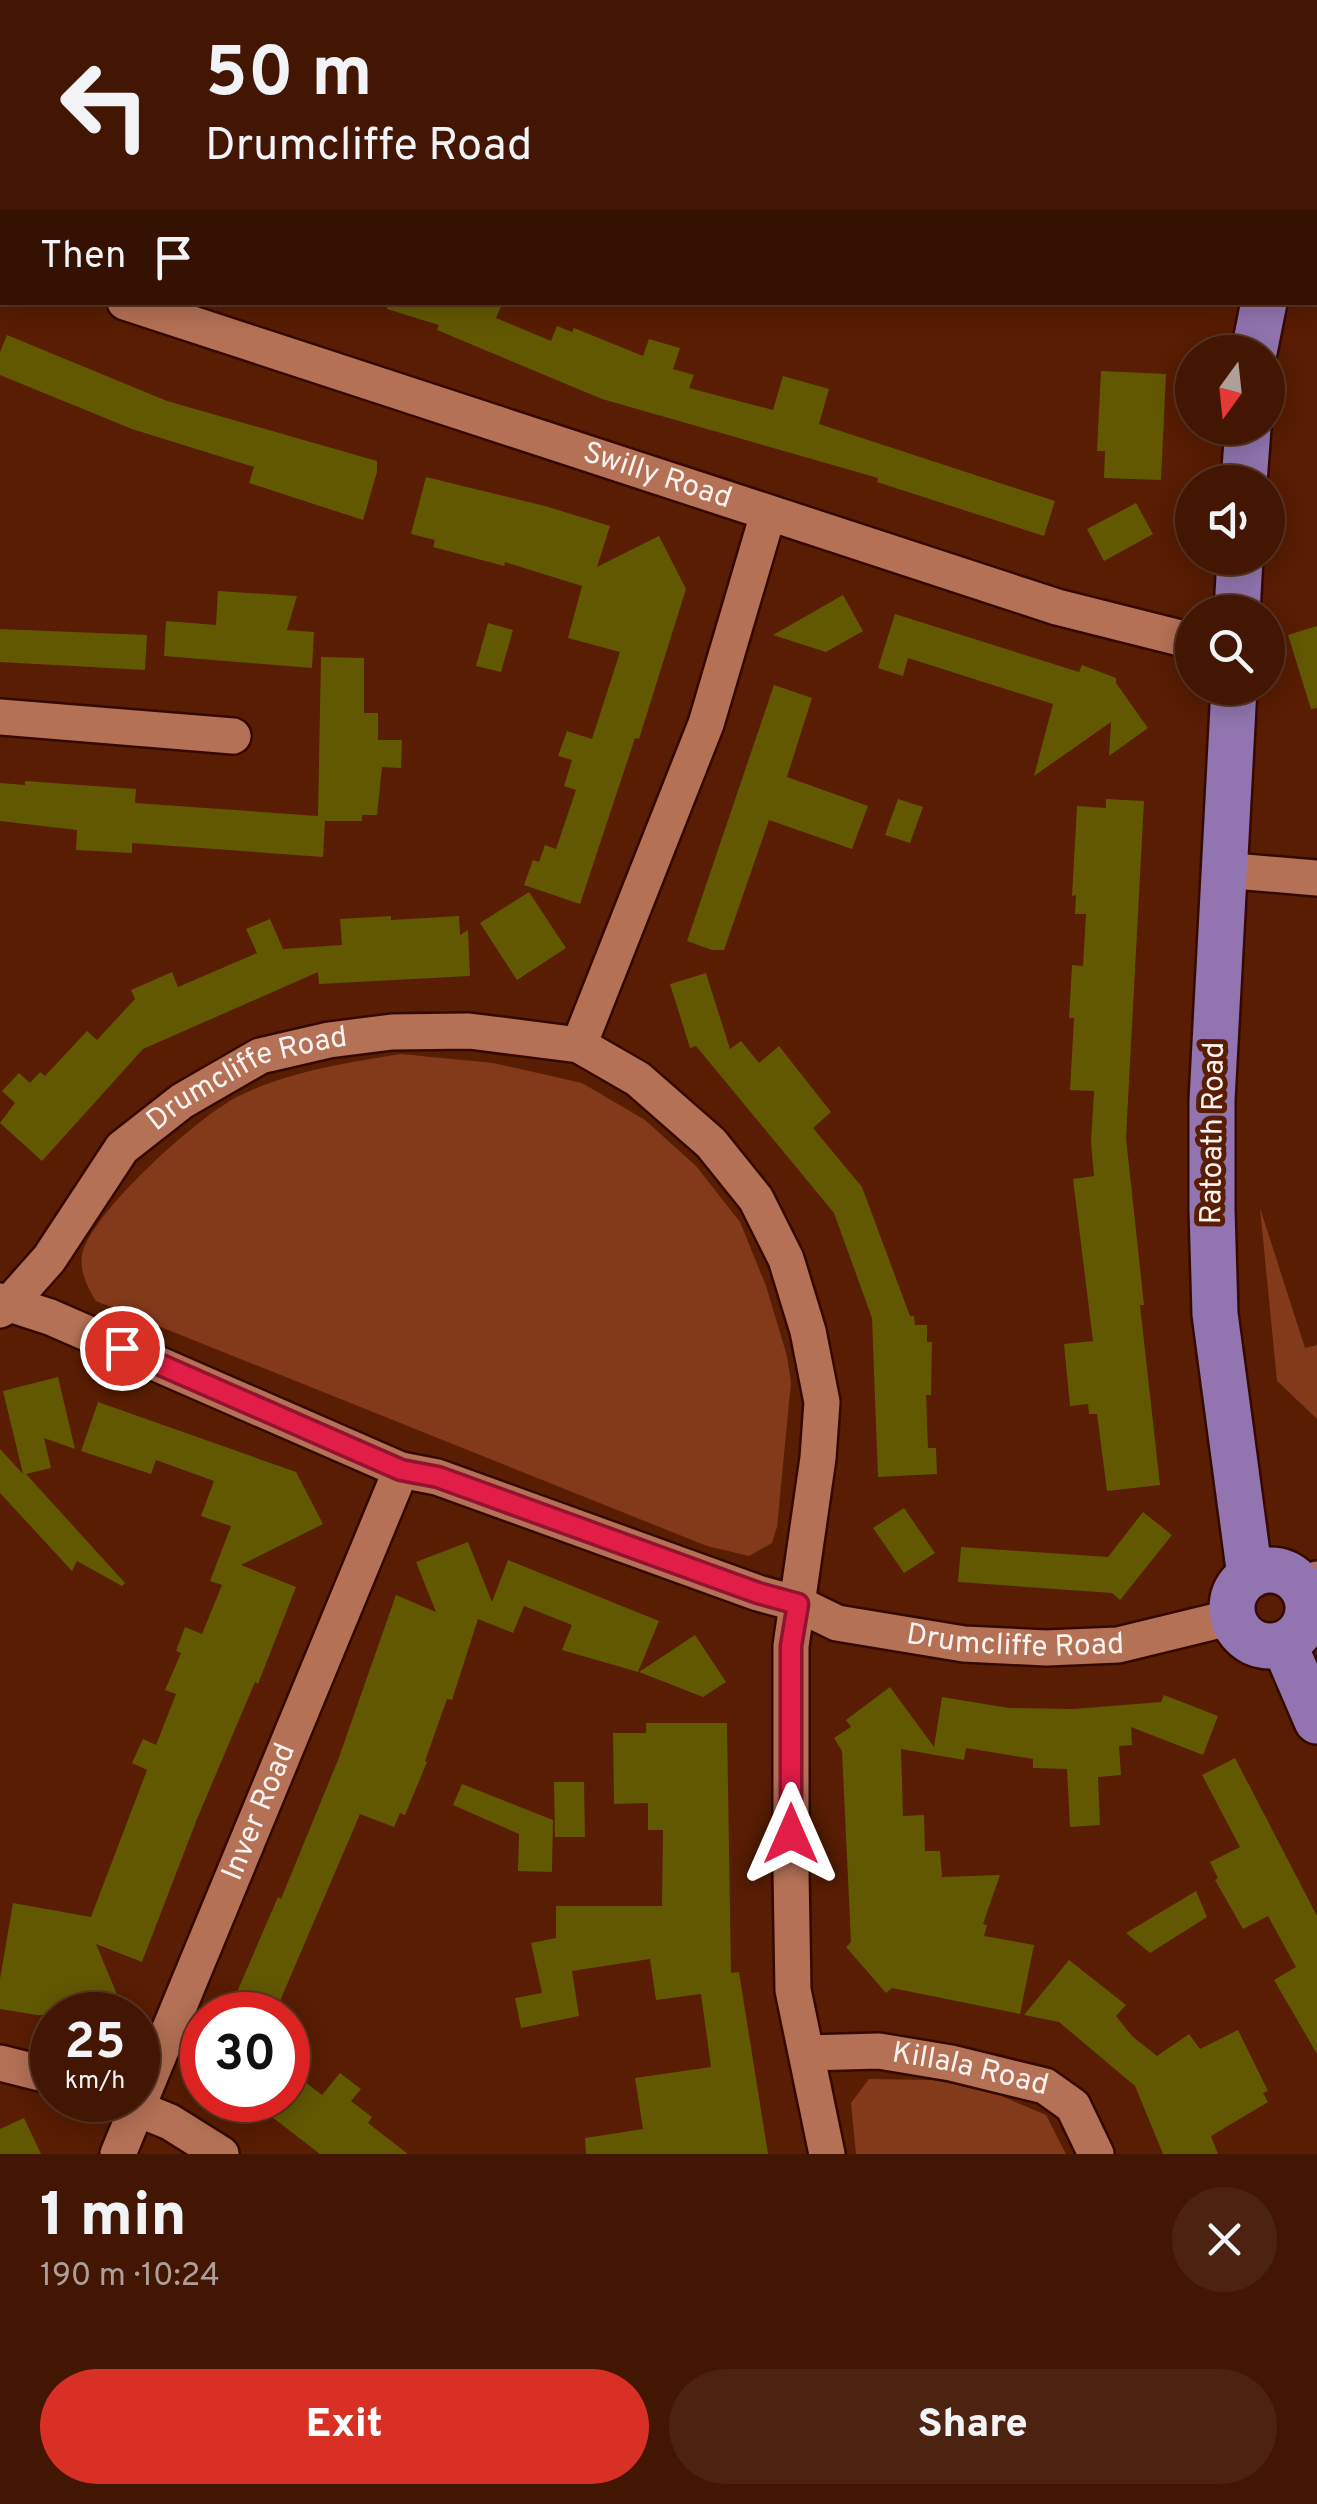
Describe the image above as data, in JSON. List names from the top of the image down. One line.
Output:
{"streets":{"main road":["Ratoath Road"],"street":["Swilly Road","Drumcliffe Road","Inver Road","Killala Road"]},"crossings":[["Drumcliffe Road","Ratoath Road"],["Drumcliffe Road","Inver Road"]],"north":"bottom","page":{"turn":["50 m","Drumcliffe Road"],"then":"Then","speed":"25 km/h","limit":"30","heading":["1 min","190 m · 10:24"],"buttons":["Exit","Share"]}}
